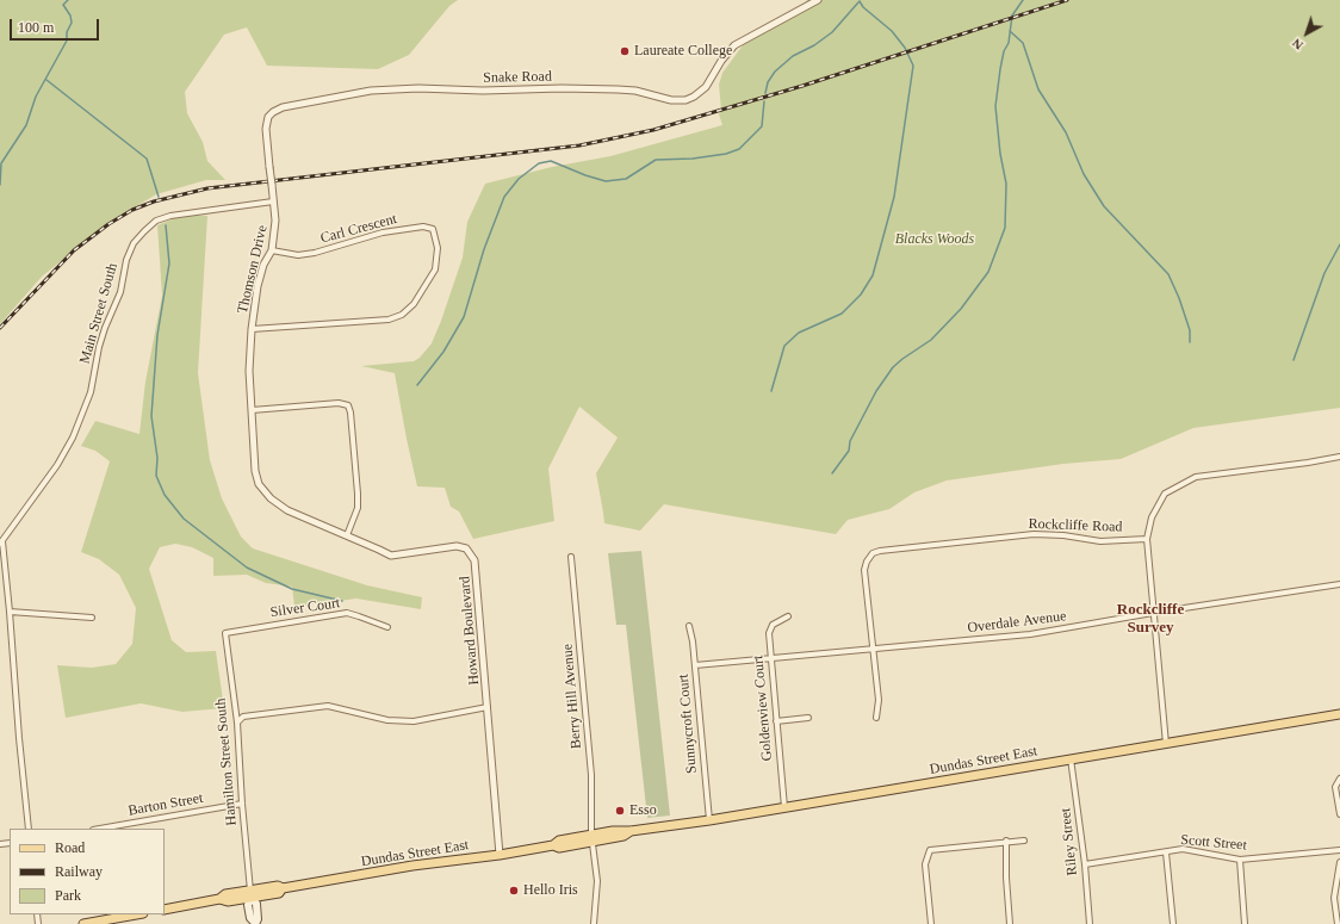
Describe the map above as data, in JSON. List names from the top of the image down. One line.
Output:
{"streets":{"main road":["Dundas Street East"],"street":["Snake Road","Carl Crescent","Thomson Drive","Main Street South","Rockcliffe Road","Silver Court","Overdale Avenue","Howard Boulevard","Berry Hill Avenue","Goldenview Court","Sunnycroft Court","Hamilton Street South","Barton Street","Riley Street","Scott Street"]},"crossings":[["Snake Road","Thomson Drive"],["Snake Road","Main Street South"],["Carl Crescent","Thomson Drive"],["Thomson Drive","Main Street South"],["Thomson Drive","Howard Boulevard"],["Rockcliffe Road","Overdale Avenue"],["Silver Court","Hamilton Street South"],["Overdale Avenue","Goldenview Court"],["Overdale Avenue","Sunnycroft Court"],["Howard Boulevard","Dundas Street East"],["Berry Hill Avenue","Dundas Street East"],["Goldenview Court","Dundas Street East"],["Sunnycroft Court","Dundas Street East"],["Dundas Street East","Hamilton Street South"],["Dundas Street East","Riley Street"],["Hamilton Street South","Barton Street"],["Riley Street","Scott Street"]],"districts":["Rockcliffe Survey"],"parks":["Blacks Woods"],"places":["Laureate College","Esso","Hello Iris"],"legend":["Road","Railway","Park"],"scale_bar":"100 m","north":"bottom left"}
